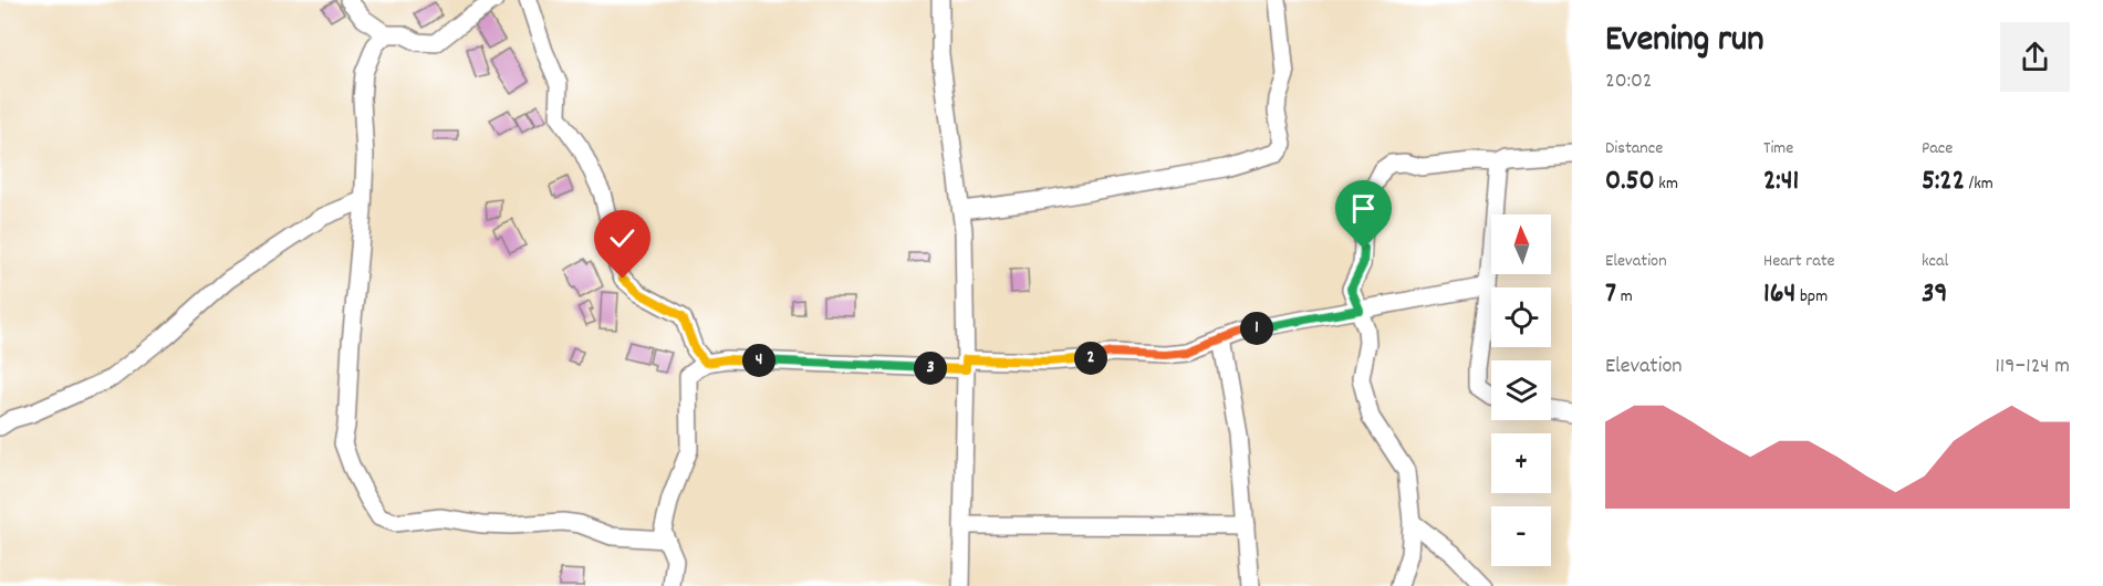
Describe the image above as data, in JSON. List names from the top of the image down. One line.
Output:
{"north":"top","page":{"heading":["Evening run","20:02"],"stats":[["Distance","0.50 km"],["Time","2:41"],["Pace","5:22 /km"],["Elevation","7 m"],["Heart rate","164 bpm"],["kcal","39"]],"map_buttons":["+","−"],"pins":["1","2","4","3"],"chart":["Elevation","119–124 m"]}}
